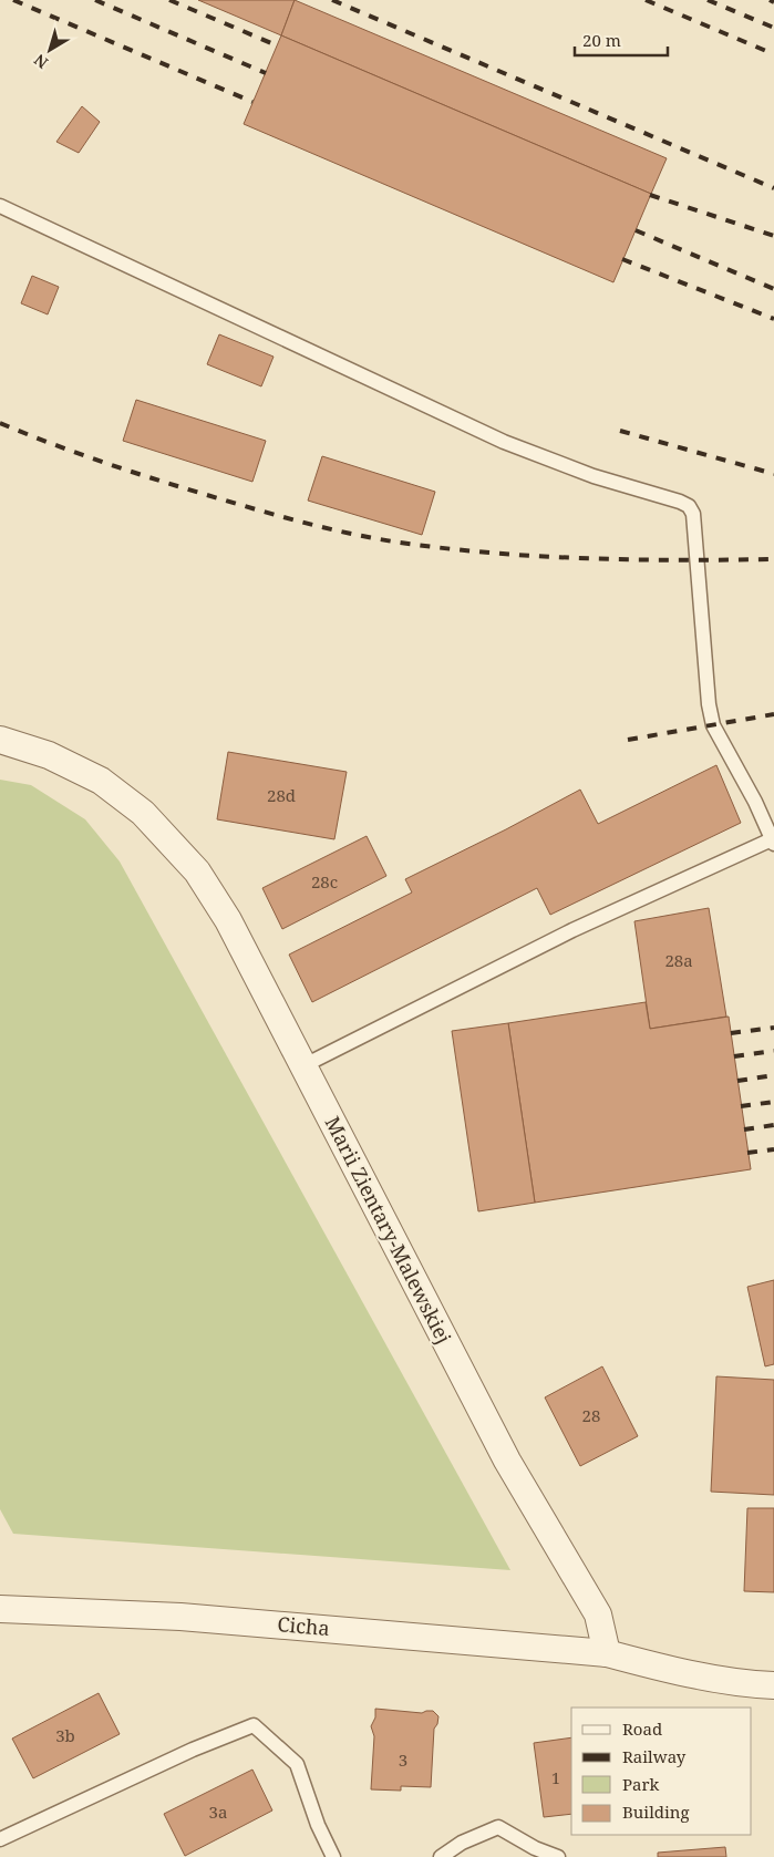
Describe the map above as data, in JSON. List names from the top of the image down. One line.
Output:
{"streets":{"street":["Marii Zientary-Malewskiej","Cicha"]},"crossings":[["Marii Zientary-Malewskiej","Cicha"]],"house_numbers":["28d","28c","28a","28","3b","3","1","3a"],"legend":["Road","Railway","Park","Building"],"scale_bar":"20 m","north":"bottom left"}
